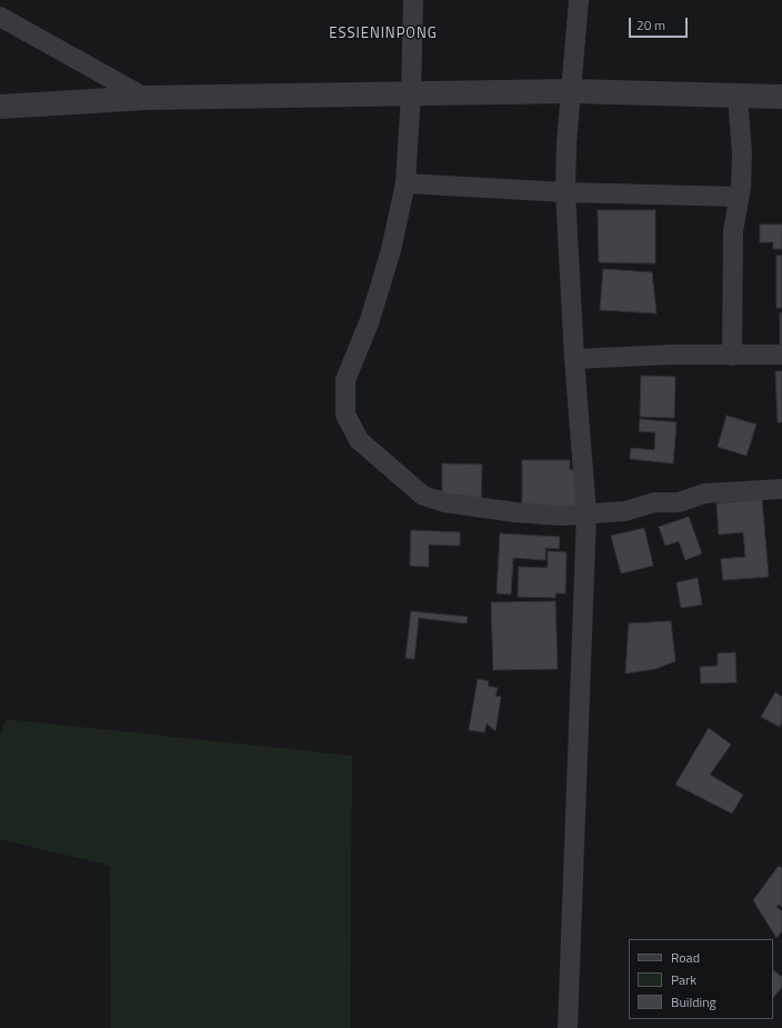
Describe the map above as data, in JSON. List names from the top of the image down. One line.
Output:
{"districts":["ESSIENINPONG"],"legend":["Road","Park","Building"],"scale_bar":"20 m"}
